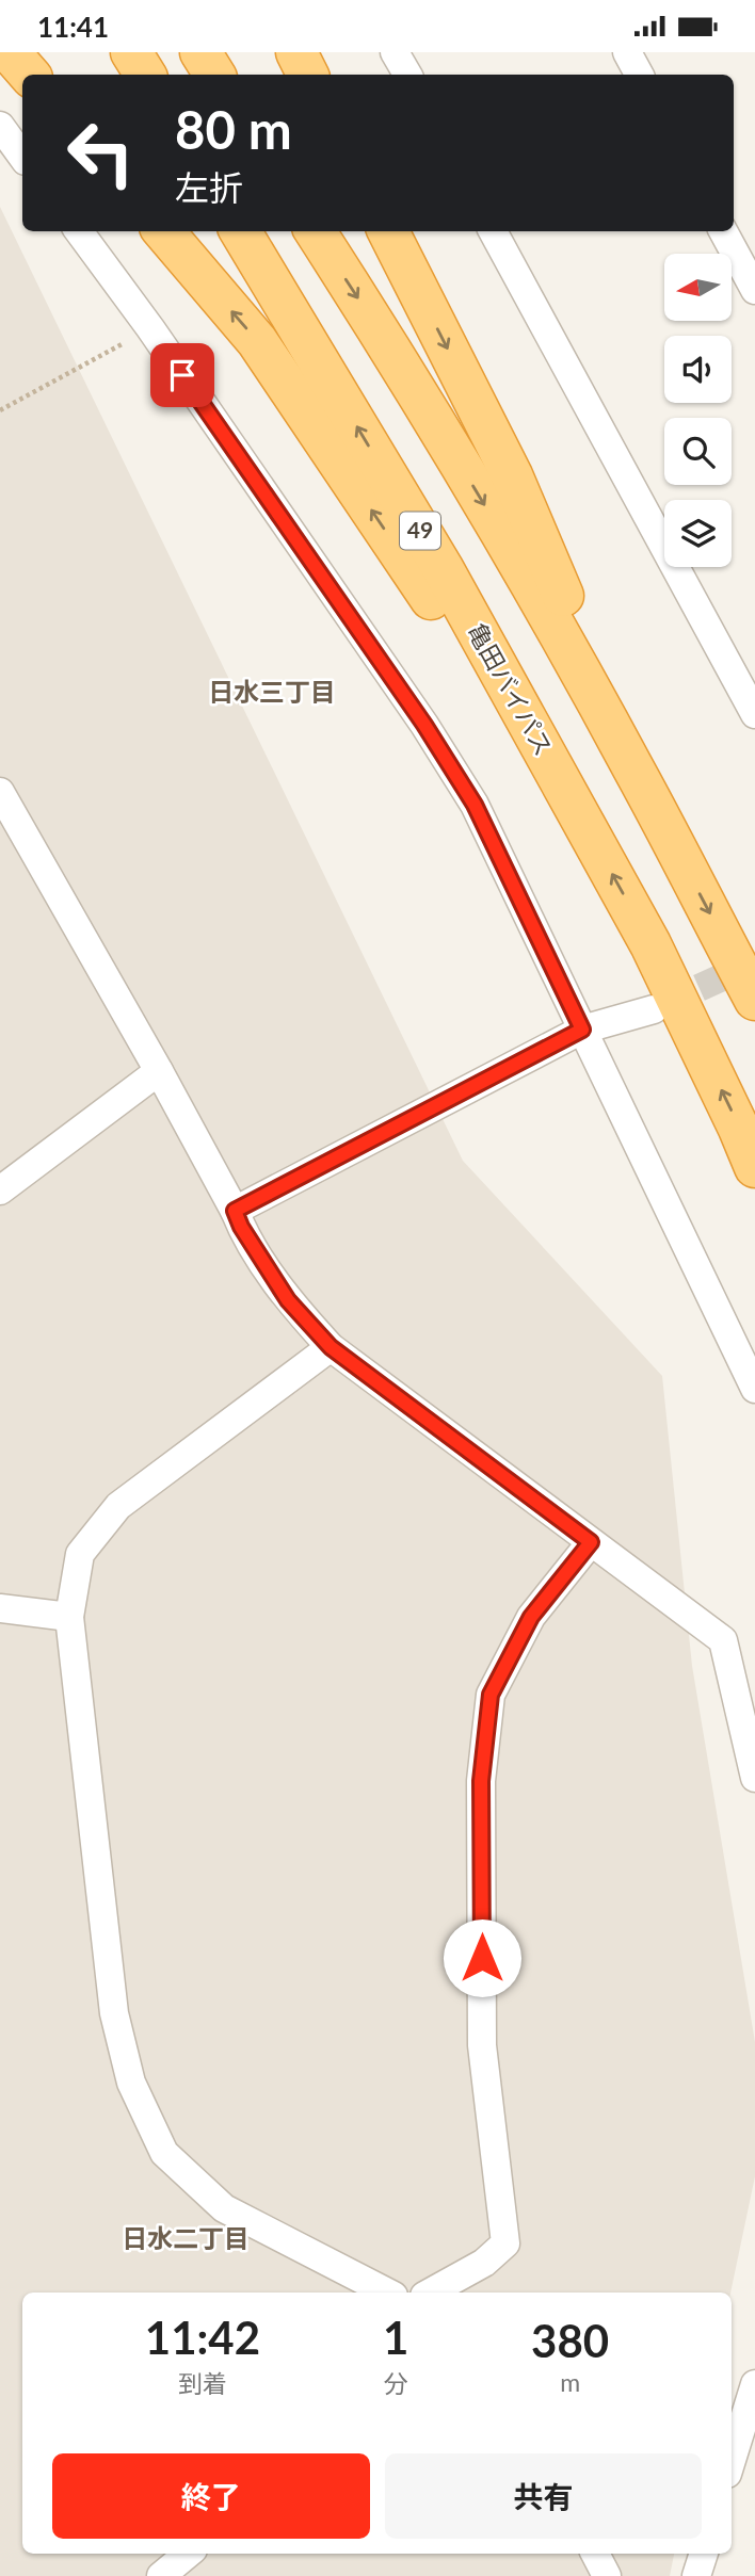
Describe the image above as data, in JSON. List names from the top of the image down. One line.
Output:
{"streets":{"highway":["49","亀田バイパス"]},"districts":["日水三丁目","日水二丁目"],"north":"left","page":{"status":"11:41","turn":["80 m","左折"],"eta":["11:42","到着","1","分","380","m"],"buttons":["終了","共有"]}}
